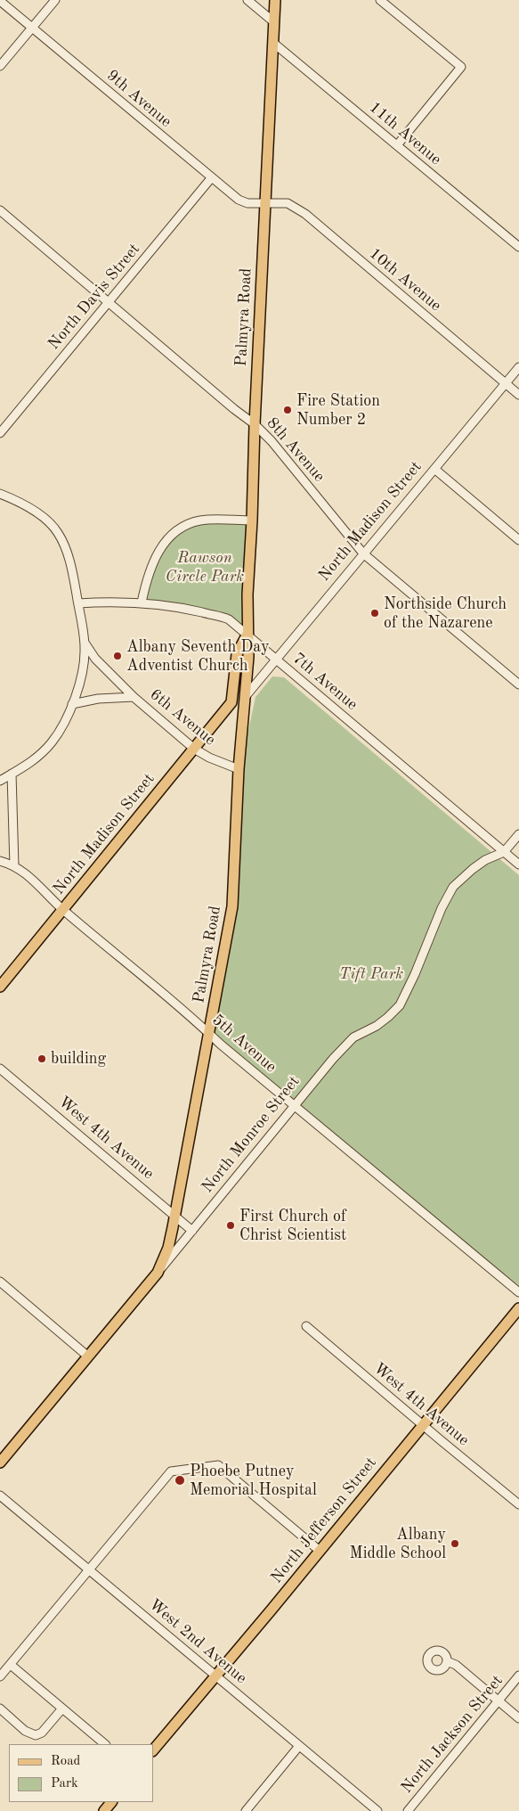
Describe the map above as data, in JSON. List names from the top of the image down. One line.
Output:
{"streets":{"main road":["Palmyra Road","North Madison Street","North Monroe Street","North Jefferson Street"],"street":["9th Avenue","11th Avenue","10th Avenue","North Davis Street","8th Avenue","7th Avenue","6th Avenue","5th Avenue","West 4th Avenue","West 2nd Avenue","North Jackson Street"]},"crossings":[["9th Avenue","10th Avenue"],["9th Avenue","North Davis Street"],["9th Avenue","Palmyra Road"],["11th Avenue","Palmyra Road"],["10th Avenue","Palmyra Road"],["10th Avenue","North Madison Street"],["North Davis Street","8th Avenue"],["Palmyra Road","8th Avenue"],["Palmyra Road","North Madison Street"],["Palmyra Road","7th Avenue"],["Palmyra Road","6th Avenue"],["Palmyra Road","5th Avenue"],["Palmyra Road","North Monroe Street"],["Palmyra Road","West 4th Avenue"],["8th Avenue","North Madison Street"],["North Madison Street","7th Avenue"],["North Madison Street","6th Avenue"],["North Madison Street","5th Avenue"],["7th Avenue","North Monroe Street"],["5th Avenue","North Monroe Street"],["North Monroe Street","West 4th Avenue"],["West 4th Avenue","North Jefferson Street"],["North Jefferson Street","West 2nd Avenue"]],"parks":["Rawson Circle Park","Tift Park"],"places":["Fire Station Number 2","Northside Church of the Nazarene","Albany Seventh Day Adventist Church","building","First Church of Christ Scientist","Phoebe Putney Memorial Hospital","Albany Middle School"],"legend":["Road","Park"]}
